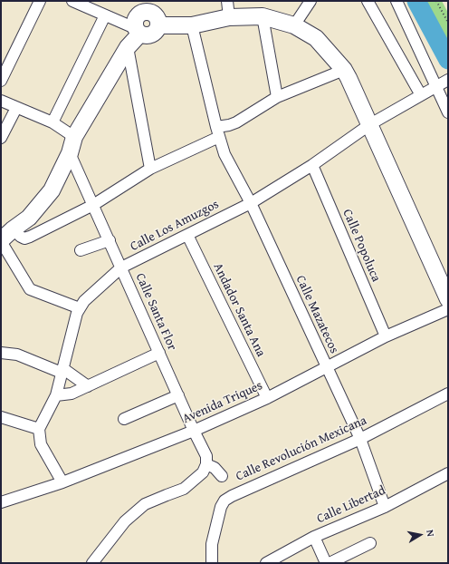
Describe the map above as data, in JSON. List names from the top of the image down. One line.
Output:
{"streets":{"street":["Calle Los Amuzgos","Calle Popoluca","Andador Santa Ana","Calle Santa Flor","Calle Mazatecos","Avenida Triques","Calle Revolución Mexicana","Calle Libertad"]},"crossings":[["Calle Los Amuzgos","Calle Popoluca"],["Calle Los Amuzgos","Andador Santa Ana"],["Calle Los Amuzgos","Calle Santa Flor"],["Calle Los Amuzgos","Calle Mazatecos"],["Calle Popoluca","Avenida Triques"],["Andador Santa Ana","Avenida Triques"],["Calle Santa Flor","Avenida Triques"],["Calle Mazatecos","Avenida Triques"],["Calle Mazatecos","Calle Revolución Mexicana"],["Calle Mazatecos","Calle Libertad"]],"north":"right"}
